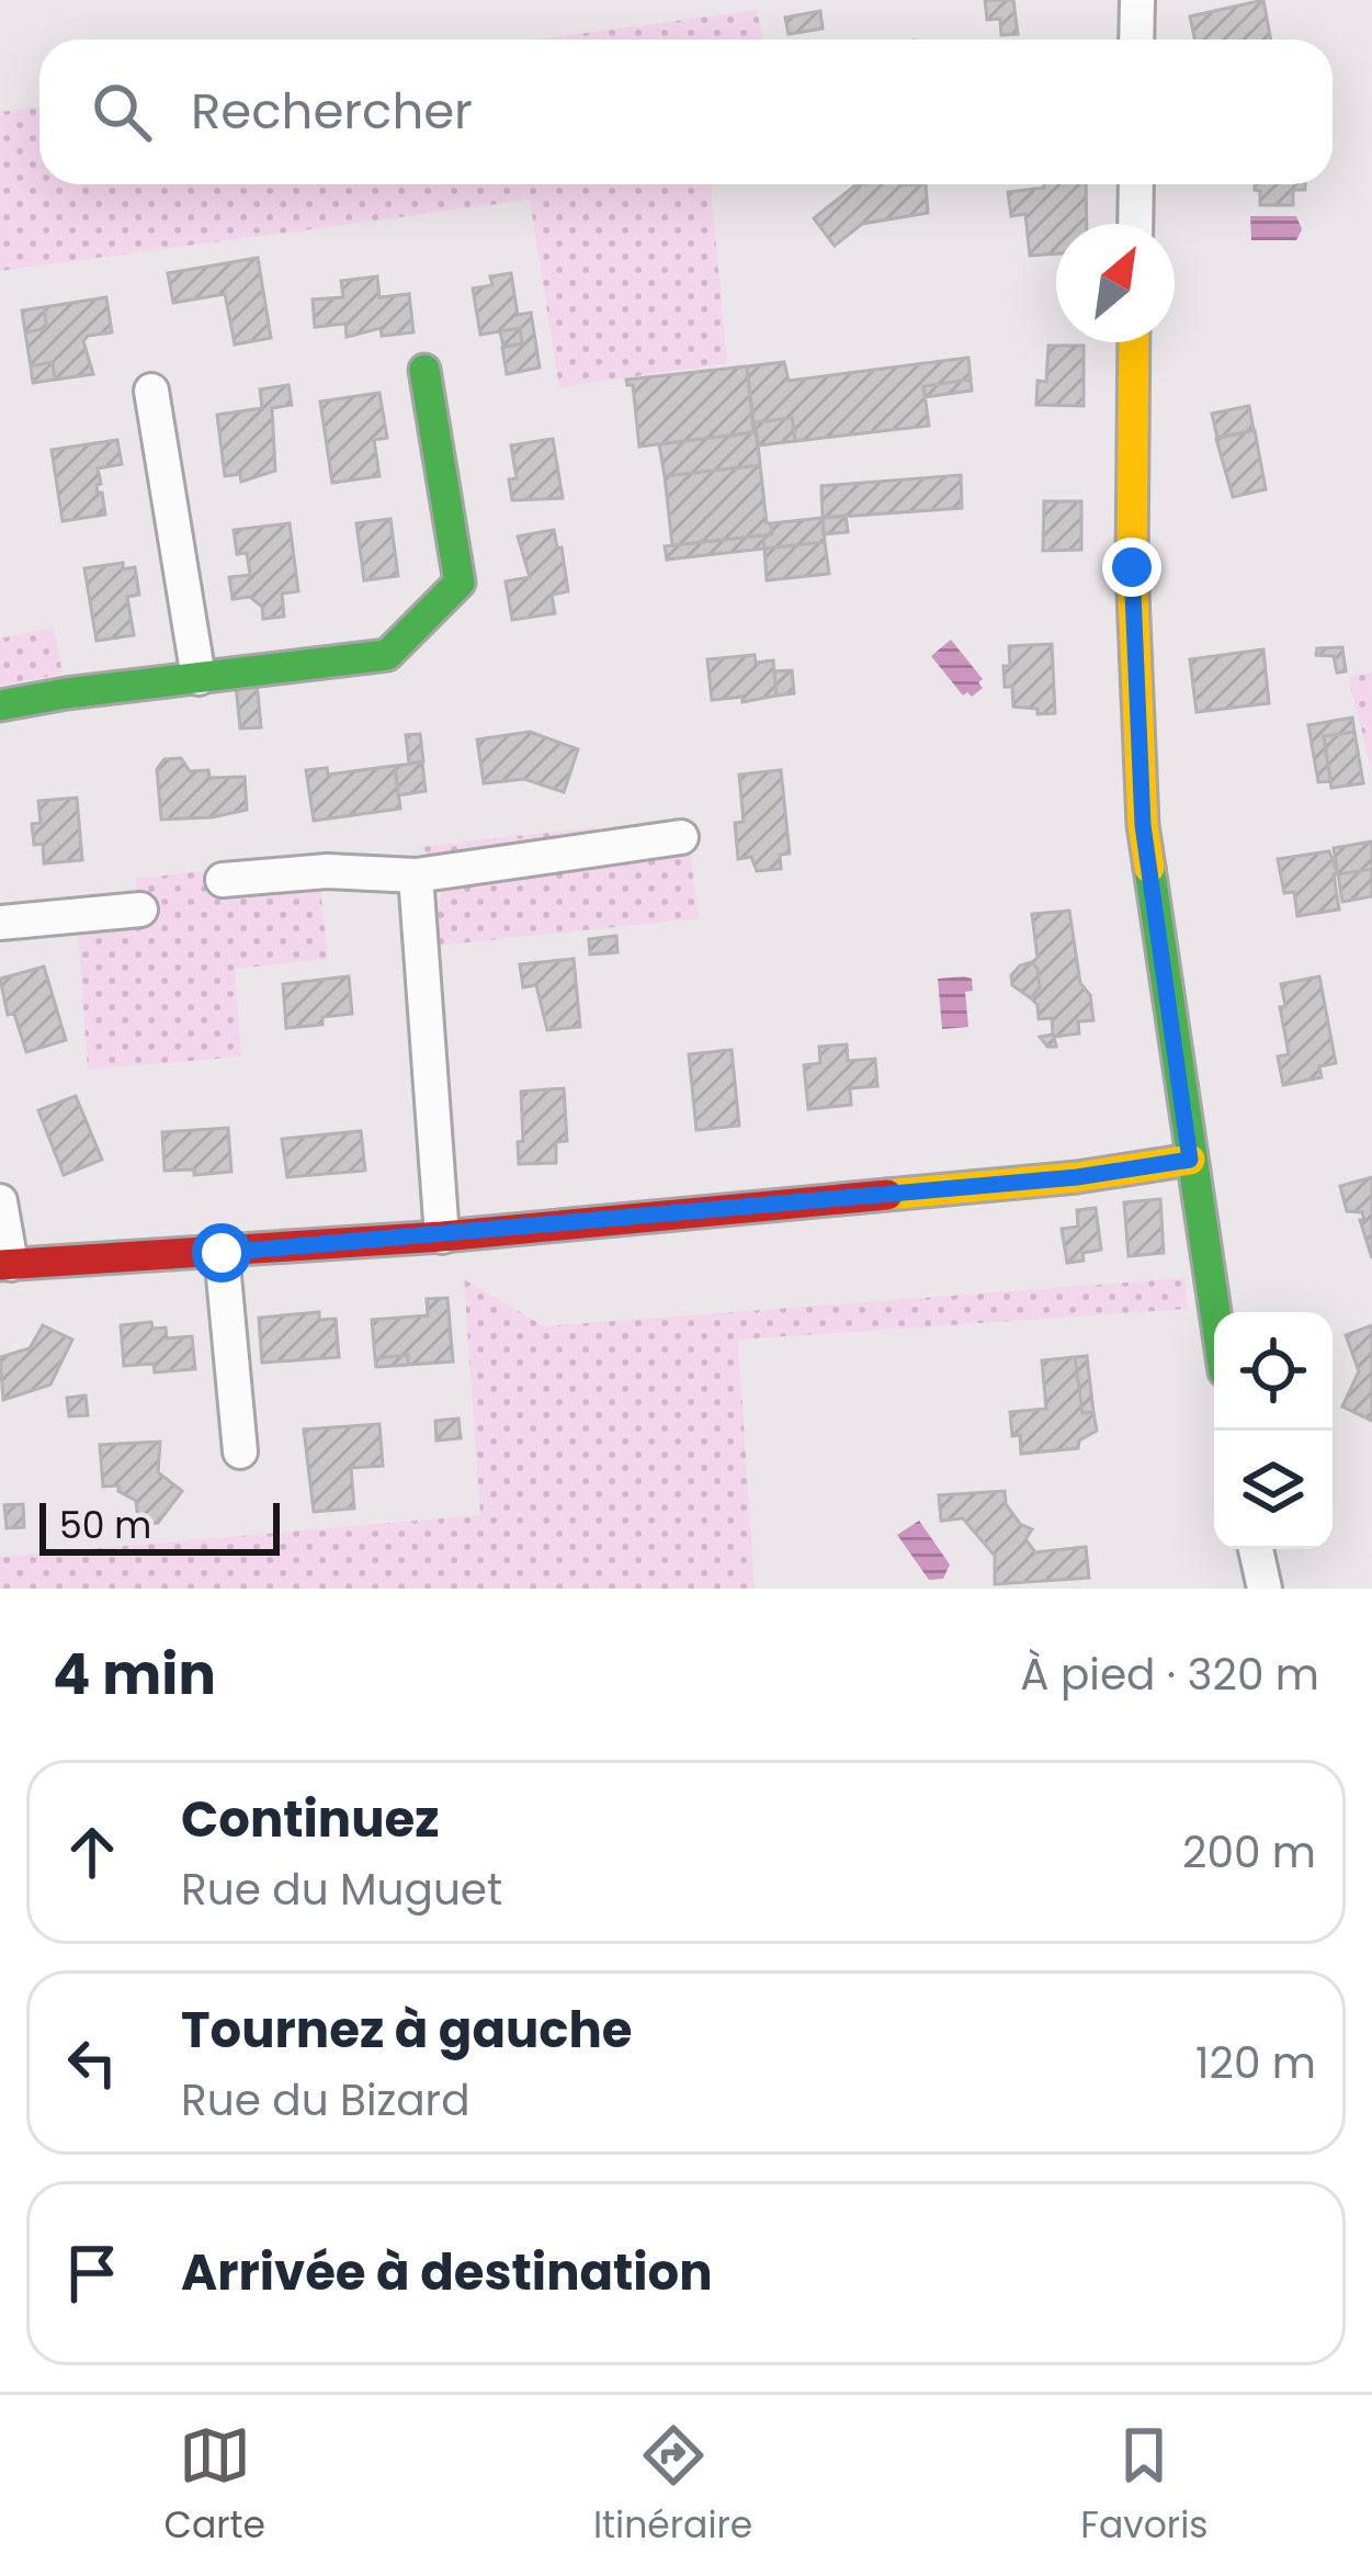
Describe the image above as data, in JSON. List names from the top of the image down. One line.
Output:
{"scale_bar":"50 m","north":"top right","page":{"search":"Rechercher","scale":"50 m","heading":["4 min","À pied · 320 m"],"list":[["Continuez","Rue du Muguet","200 m"],["Tournez à gauche","Rue du Bizard","120 m"],"Arrivée à destination"],"nav":["Carte","Itinéraire","Favoris"]}}
